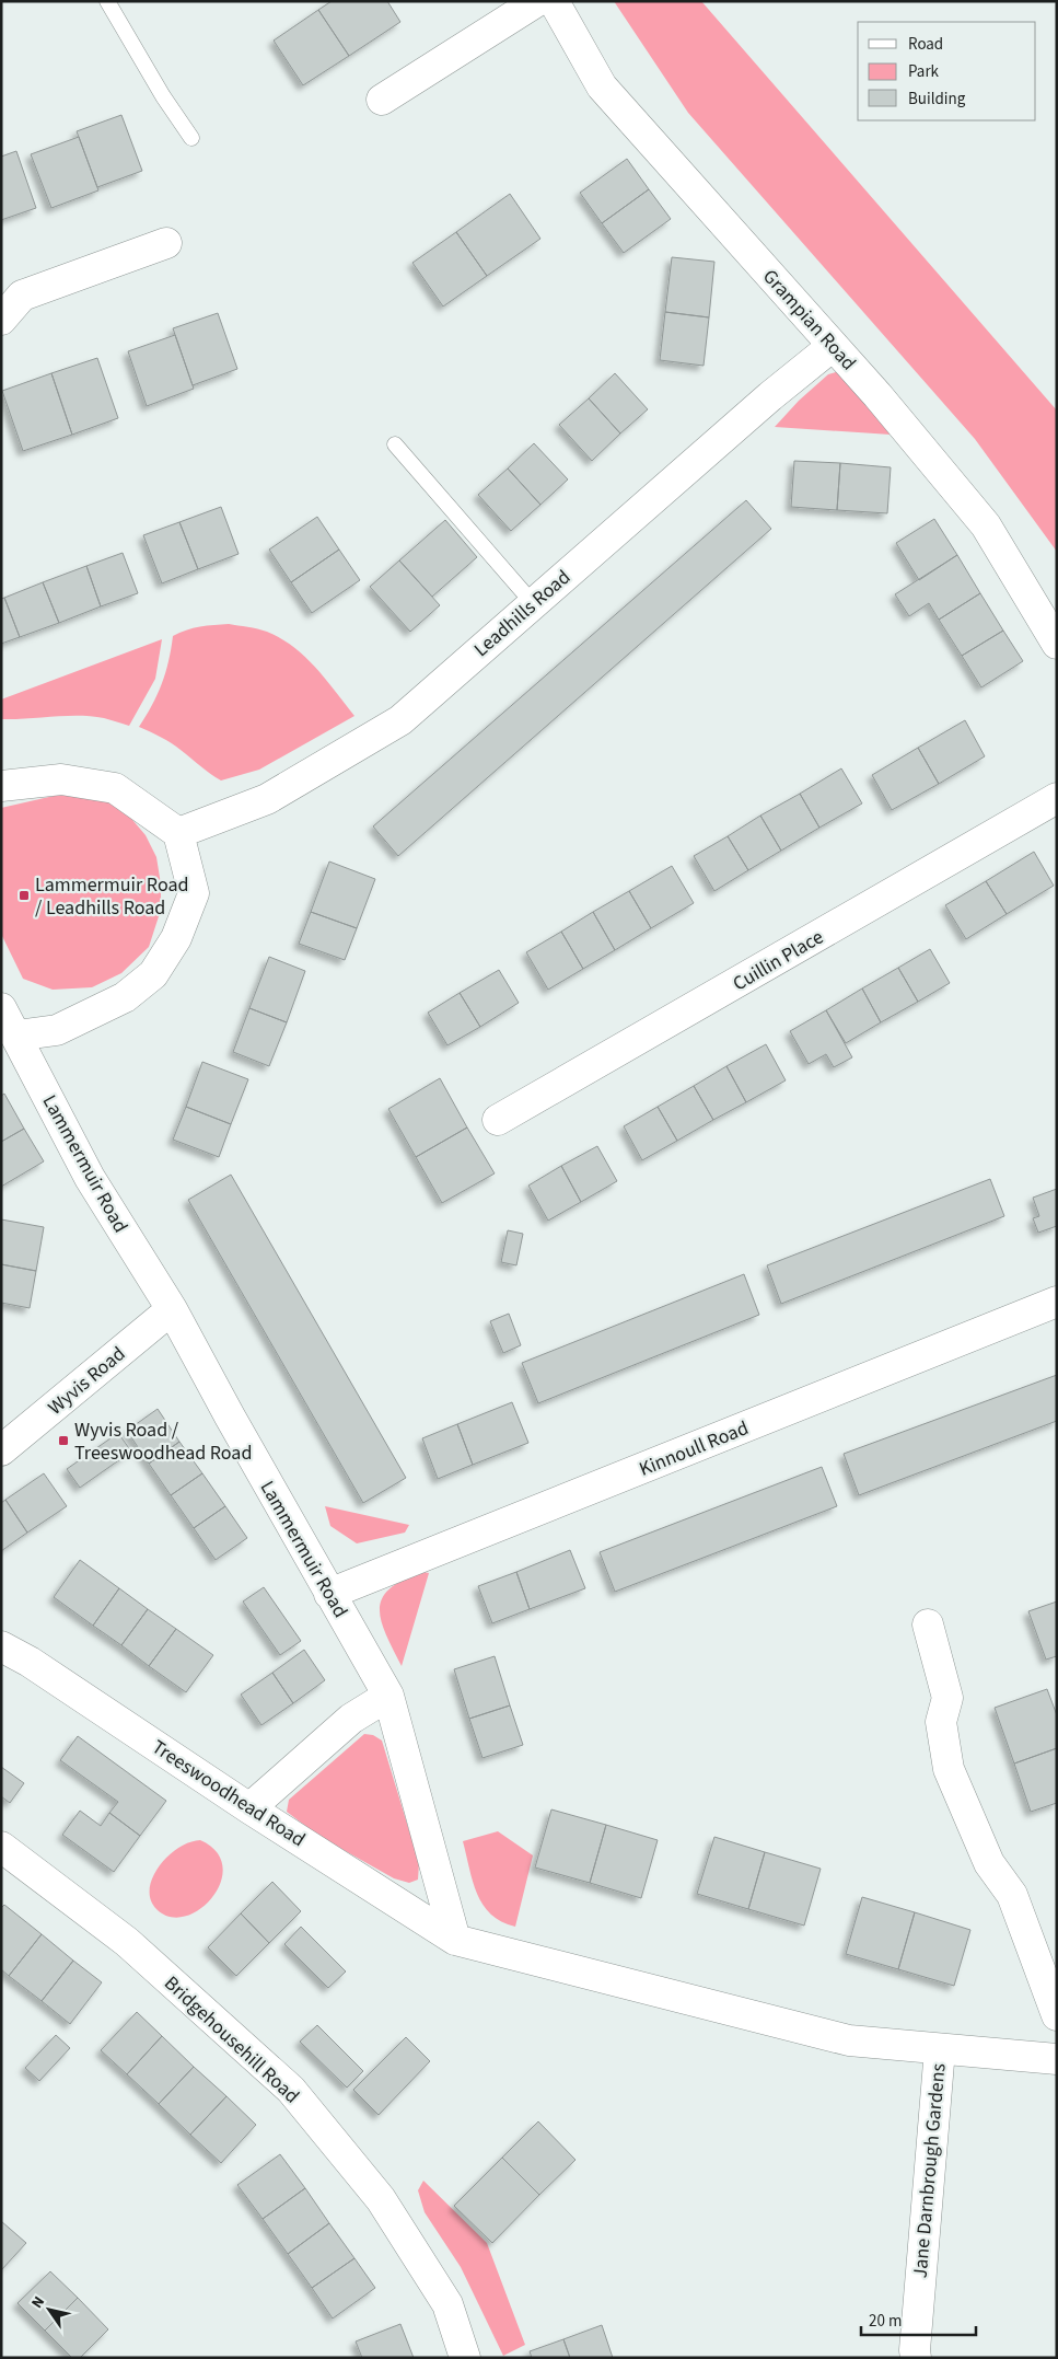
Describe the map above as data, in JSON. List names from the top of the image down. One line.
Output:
{"streets":{"street":["Grampian Road","Leadhills Road","Cuillin Place","Lammermuir Road","Wyvis Road","Kinnoull Road","Treeswoodhead Road","Bridgehousehill Road","Jane Darnbrough Gardens"]},"crossings":[["Grampian Road","Leadhills Road"],["Lammermuir Road","Wyvis Road"],["Lammermuir Road","Kinnoull Road"],["Lammermuir Road","Treeswoodhead Road"],["Treeswoodhead Road","Jane Darnbrough Gardens"]],"places":{"transit":["Lammermuir Road / Leadhills Road","Wyvis Road / Treeswoodhead Road"]},"legend":["Road","Park","Building"],"scale_bar":"20 m","north":"top left"}
